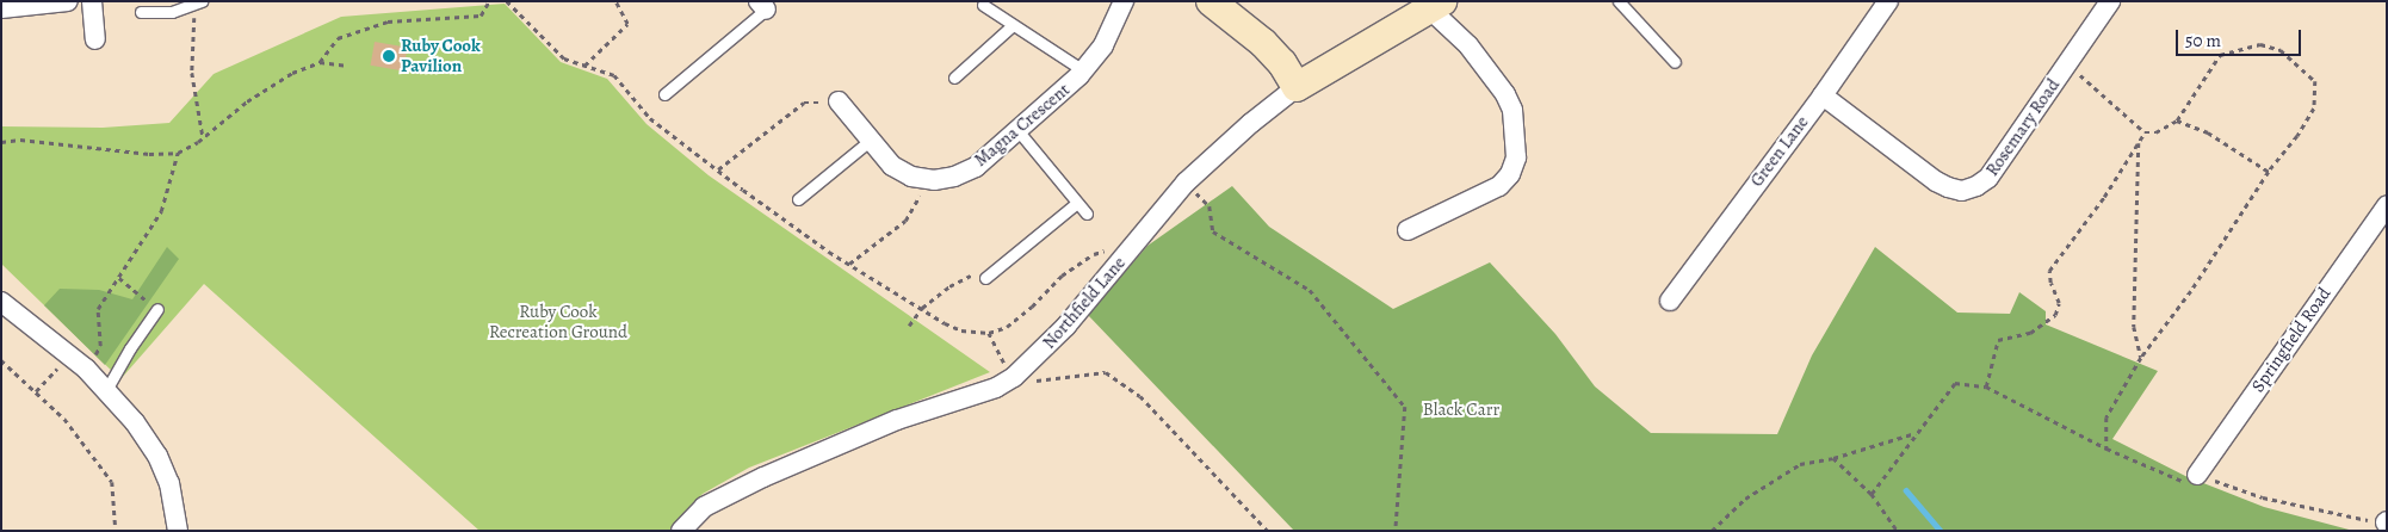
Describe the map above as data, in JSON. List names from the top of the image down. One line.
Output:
{"streets":{"street":["Magna Crescent","Rosemary Road","Green Lane","Northfield Lane","Springfield Road"]},"crossings":[["Rosemary Road","Green Lane"]],"parks":["Ruby Cook Recreation Ground","Black Carr"],"places":["Ruby Cook Pavilion"],"scale_bar":"50 m"}
